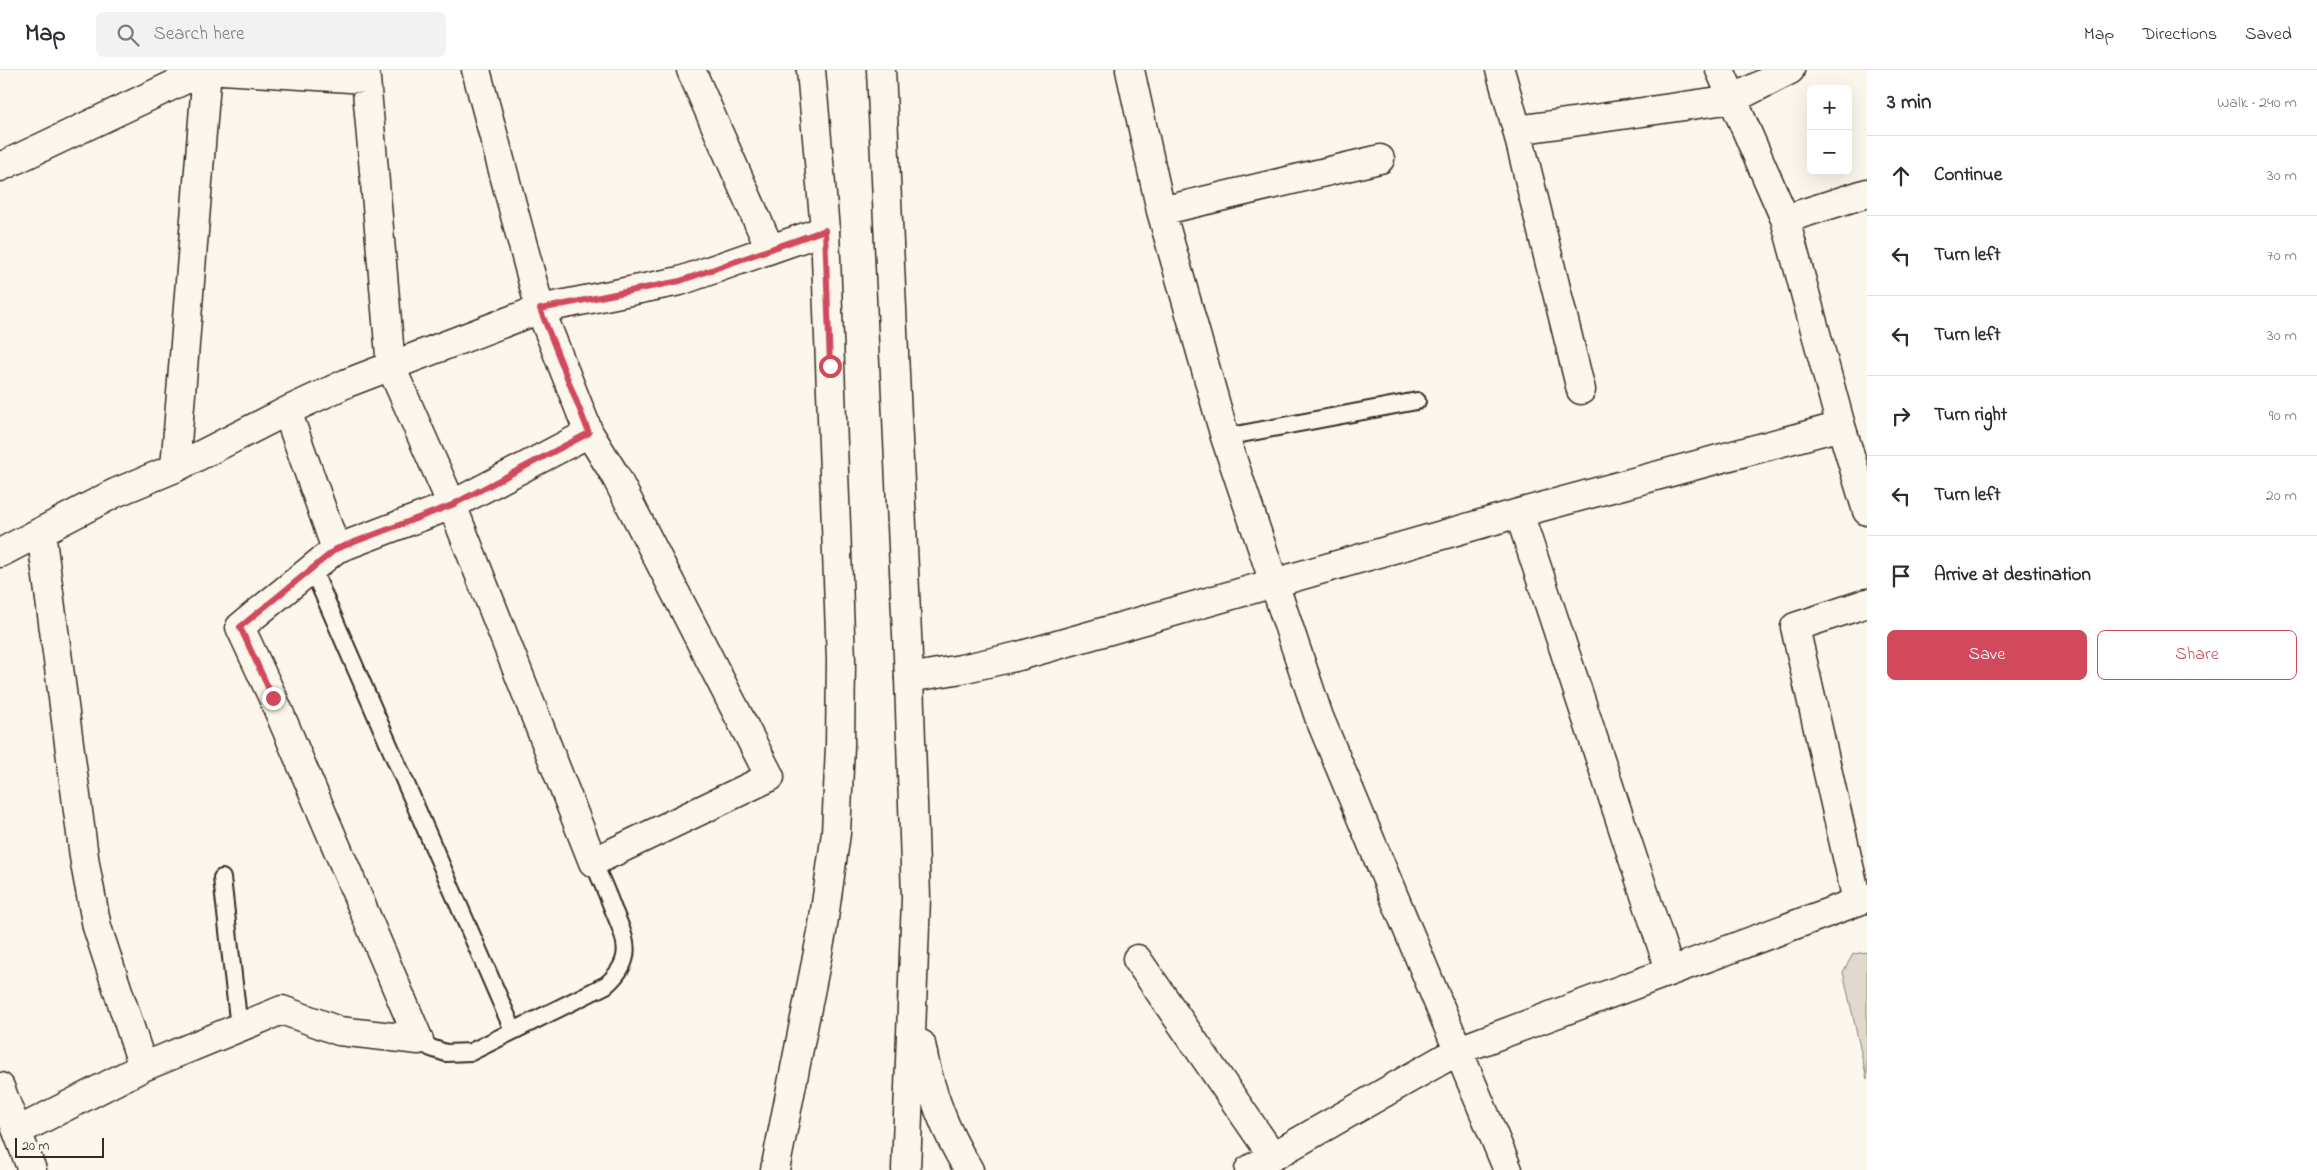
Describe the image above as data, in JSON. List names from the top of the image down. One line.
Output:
{"scale_bar":"20 m","page":{"header":"Map","search":"Search here","nav":["Map","Directions","Saved"],"heading":["3 min","Walk · 240 m"],"map_buttons":["+","−"],"list":[["Continue","30 m"],["Turn left","70 m"],["Turn left","30 m"],["Turn right","90 m"],["Turn left","20 m"],"Arrive at destination"],"buttons":["Save","Share"],"scale":"20 m"}}
